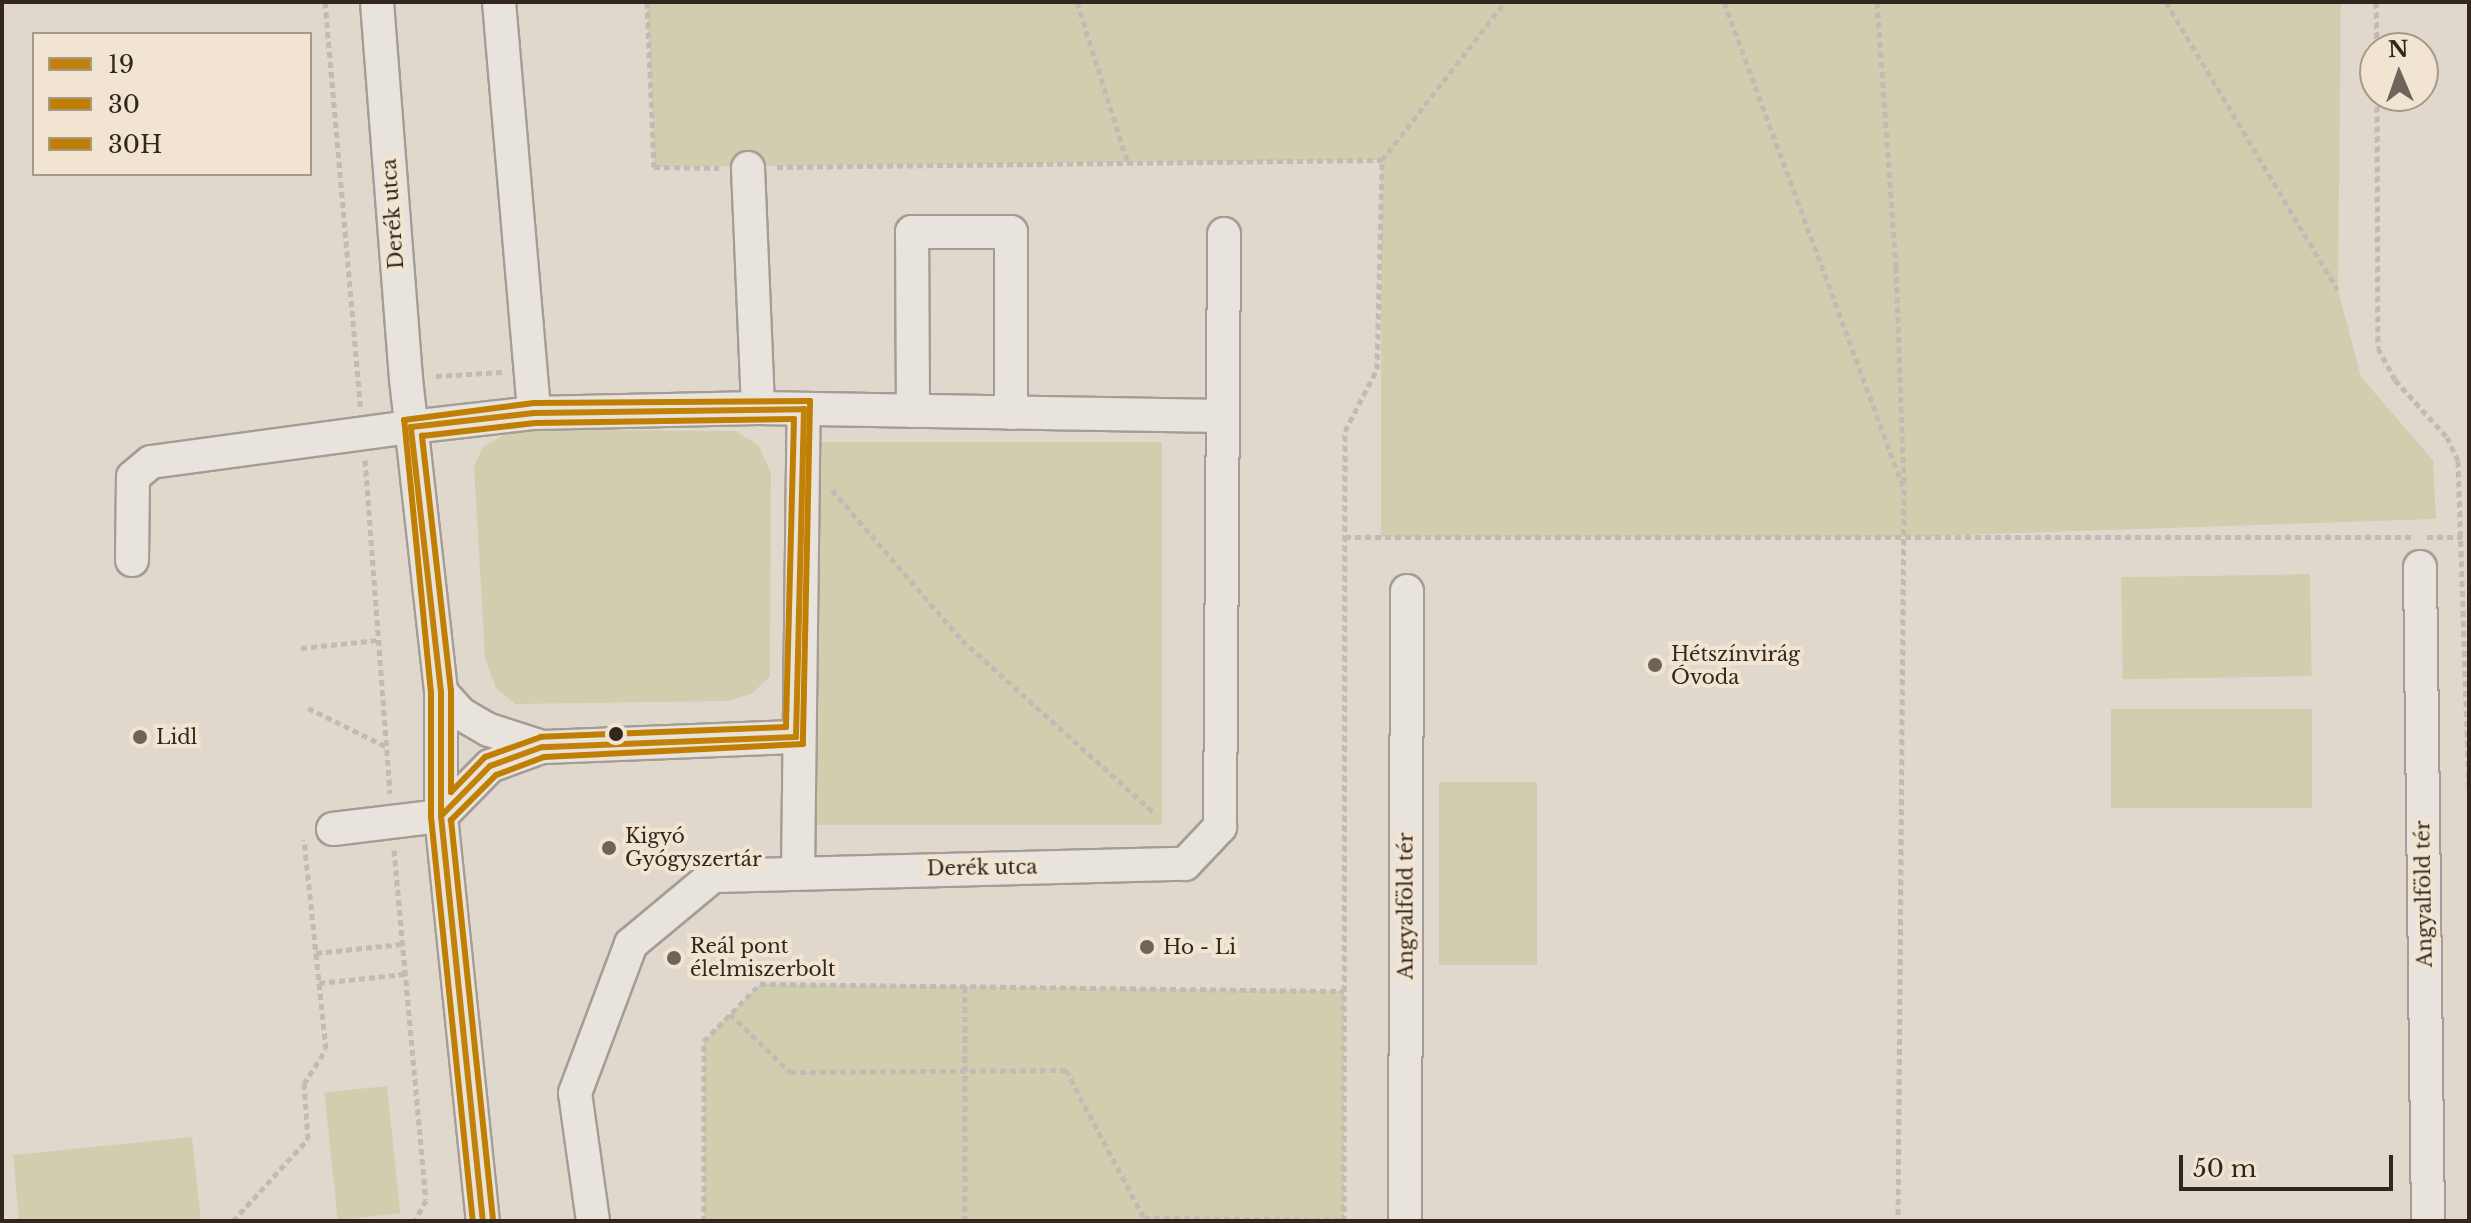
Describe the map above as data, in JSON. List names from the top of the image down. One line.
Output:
{"streets":{"street":["Derék utca","Angyalföld tér"]},"places":["Hétszínvirág Óvoda","Lidl","Kigyó Gyógyszertár","Ho - Li","Reál pont élelmiszerbolt"],"lines":["transit line 30","transit line 19","transit line 30H"],"legend":["19","30","30H"],"scale_bar":"50 m","north":"top"}
